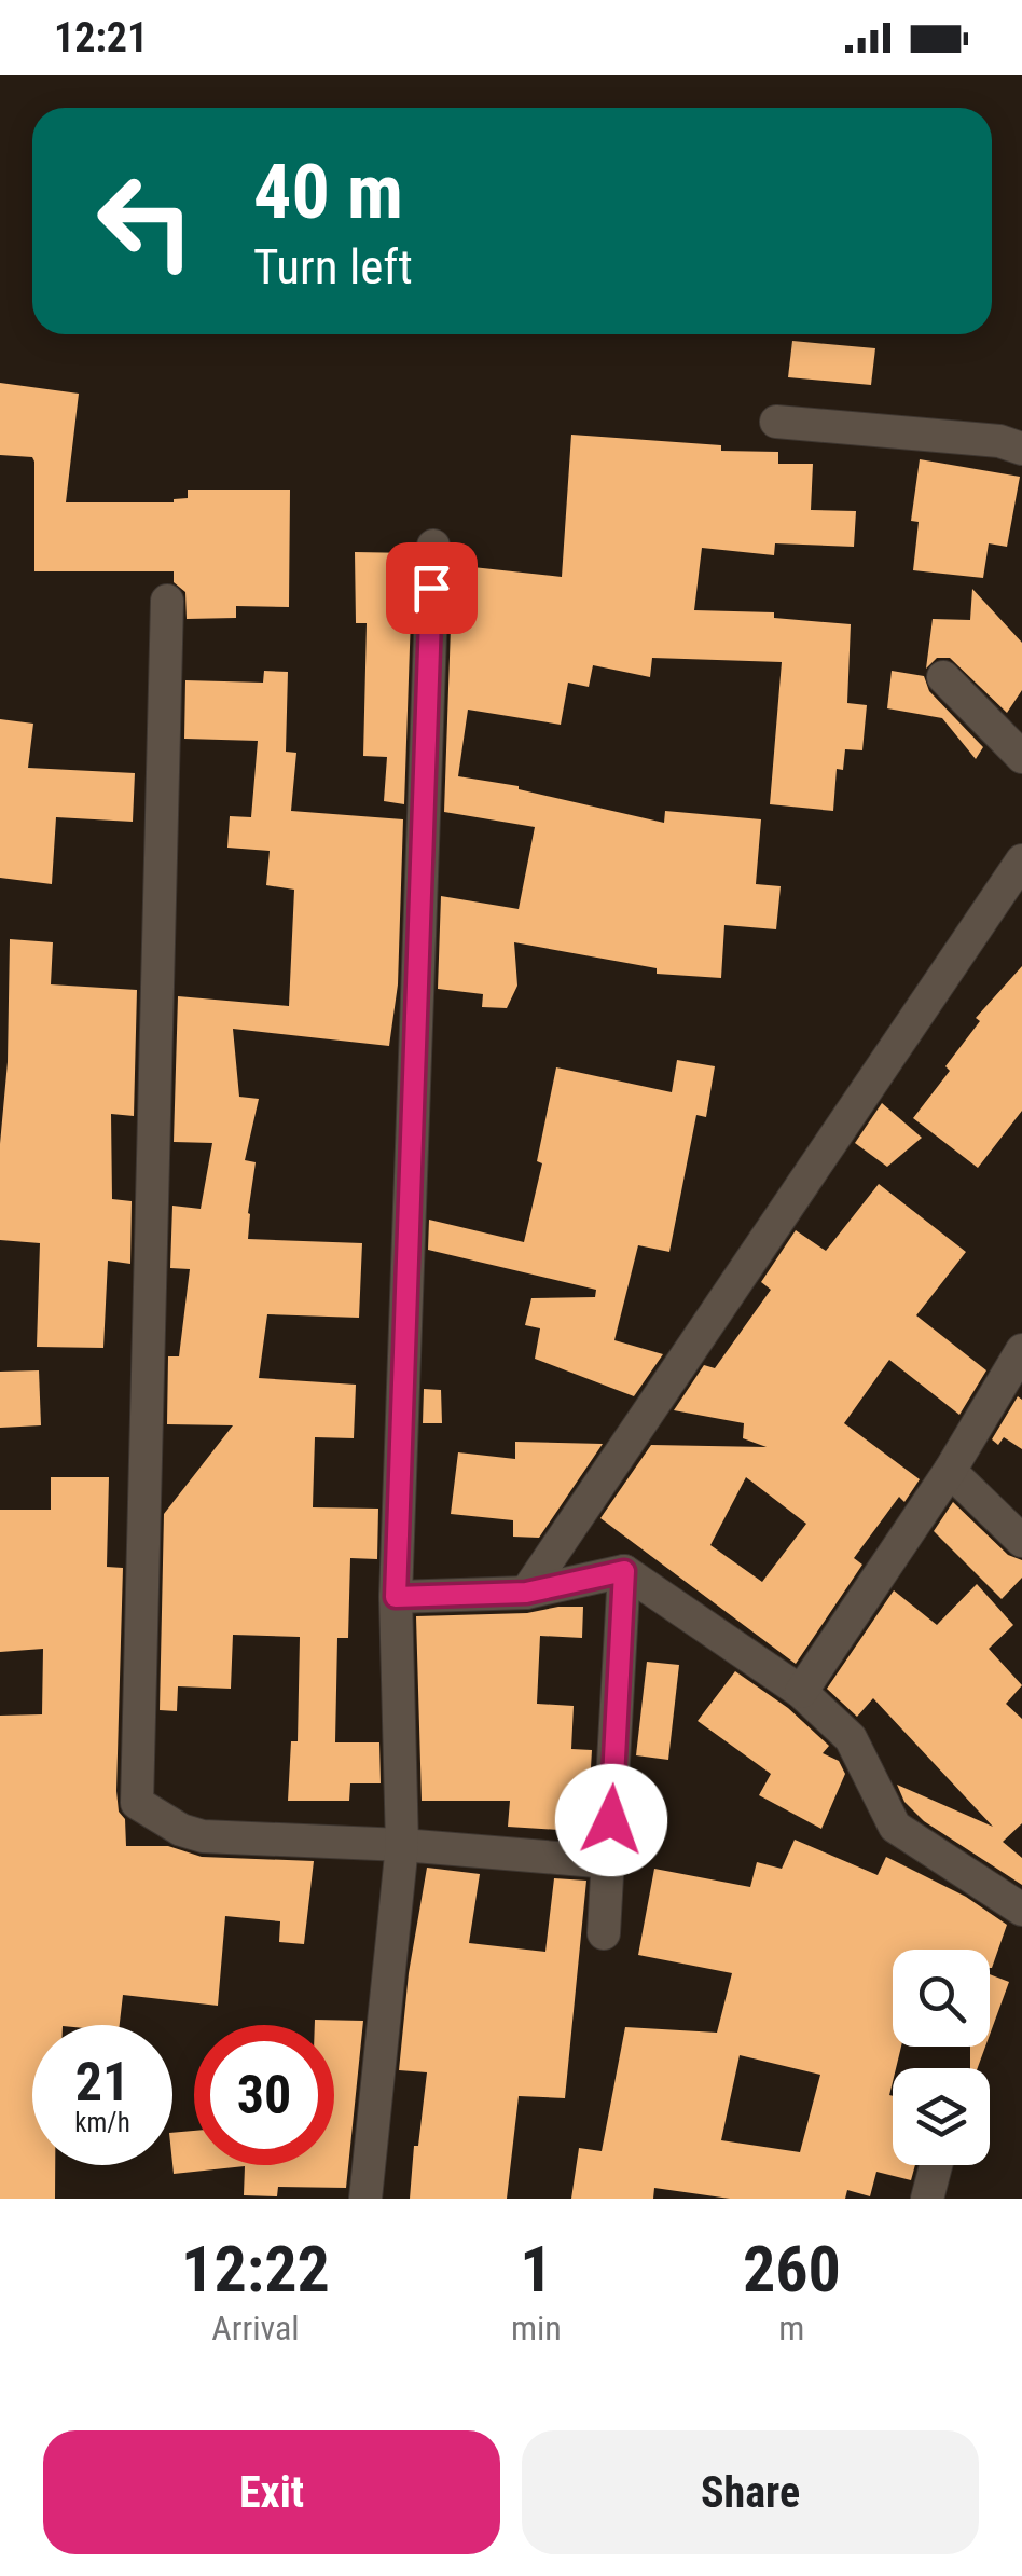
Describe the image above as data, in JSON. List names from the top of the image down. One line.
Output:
{"page":{"status":"12:21","turn":["40 m","Turn left"],"speed":"21 km/h","limit":"30","eta":["12:22","Arrival","1","min","260","m"],"buttons":["Exit","Share"]}}
